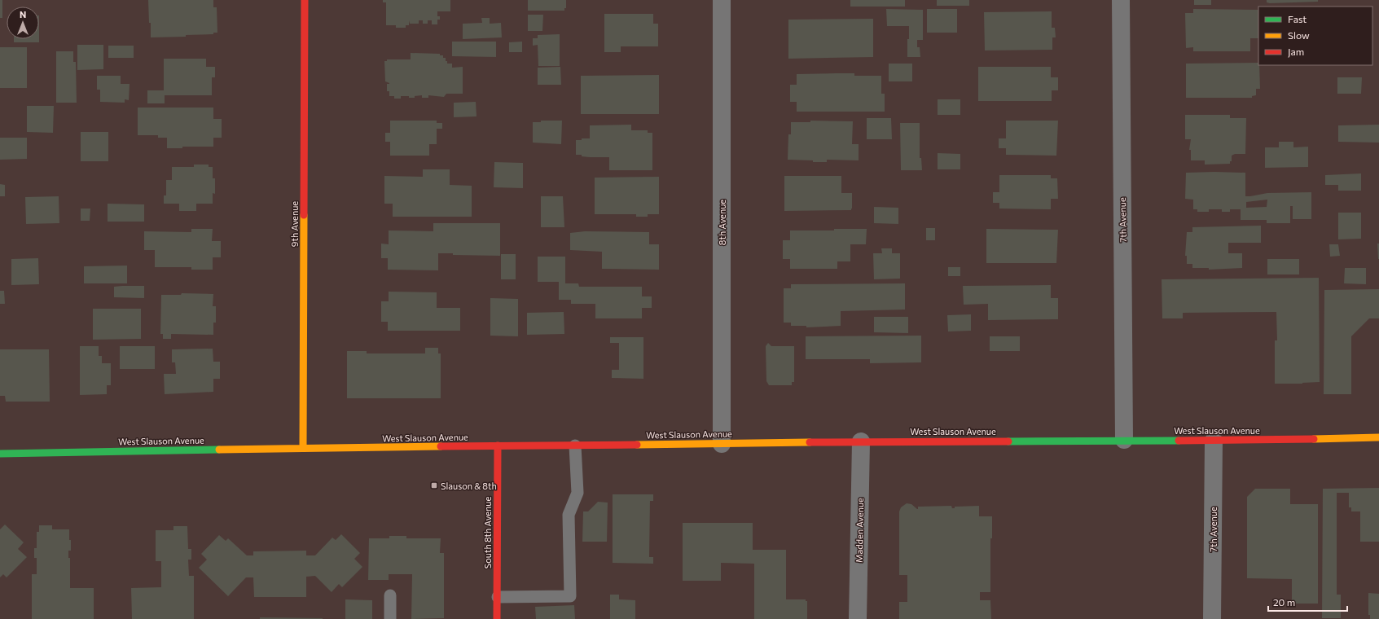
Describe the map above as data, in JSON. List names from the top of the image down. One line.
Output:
{"streets":{"main road":["9th Avenue","West Slauson Avenue","South 8th Avenue"],"street":["7th Avenue","8th Avenue","Madden Avenue"]},"crossings":[["7th Avenue","West Slauson Avenue"],["8th Avenue","West Slauson Avenue"],["9th Avenue","West Slauson Avenue"],["West Slauson Avenue","Madden Avenue"],["West Slauson Avenue","South 8th Avenue"]],"places":{"transit":["Slauson & 8th"]},"legend":["Fast","Slow","Jam"],"scale_bar":"20 m","north":"top"}
